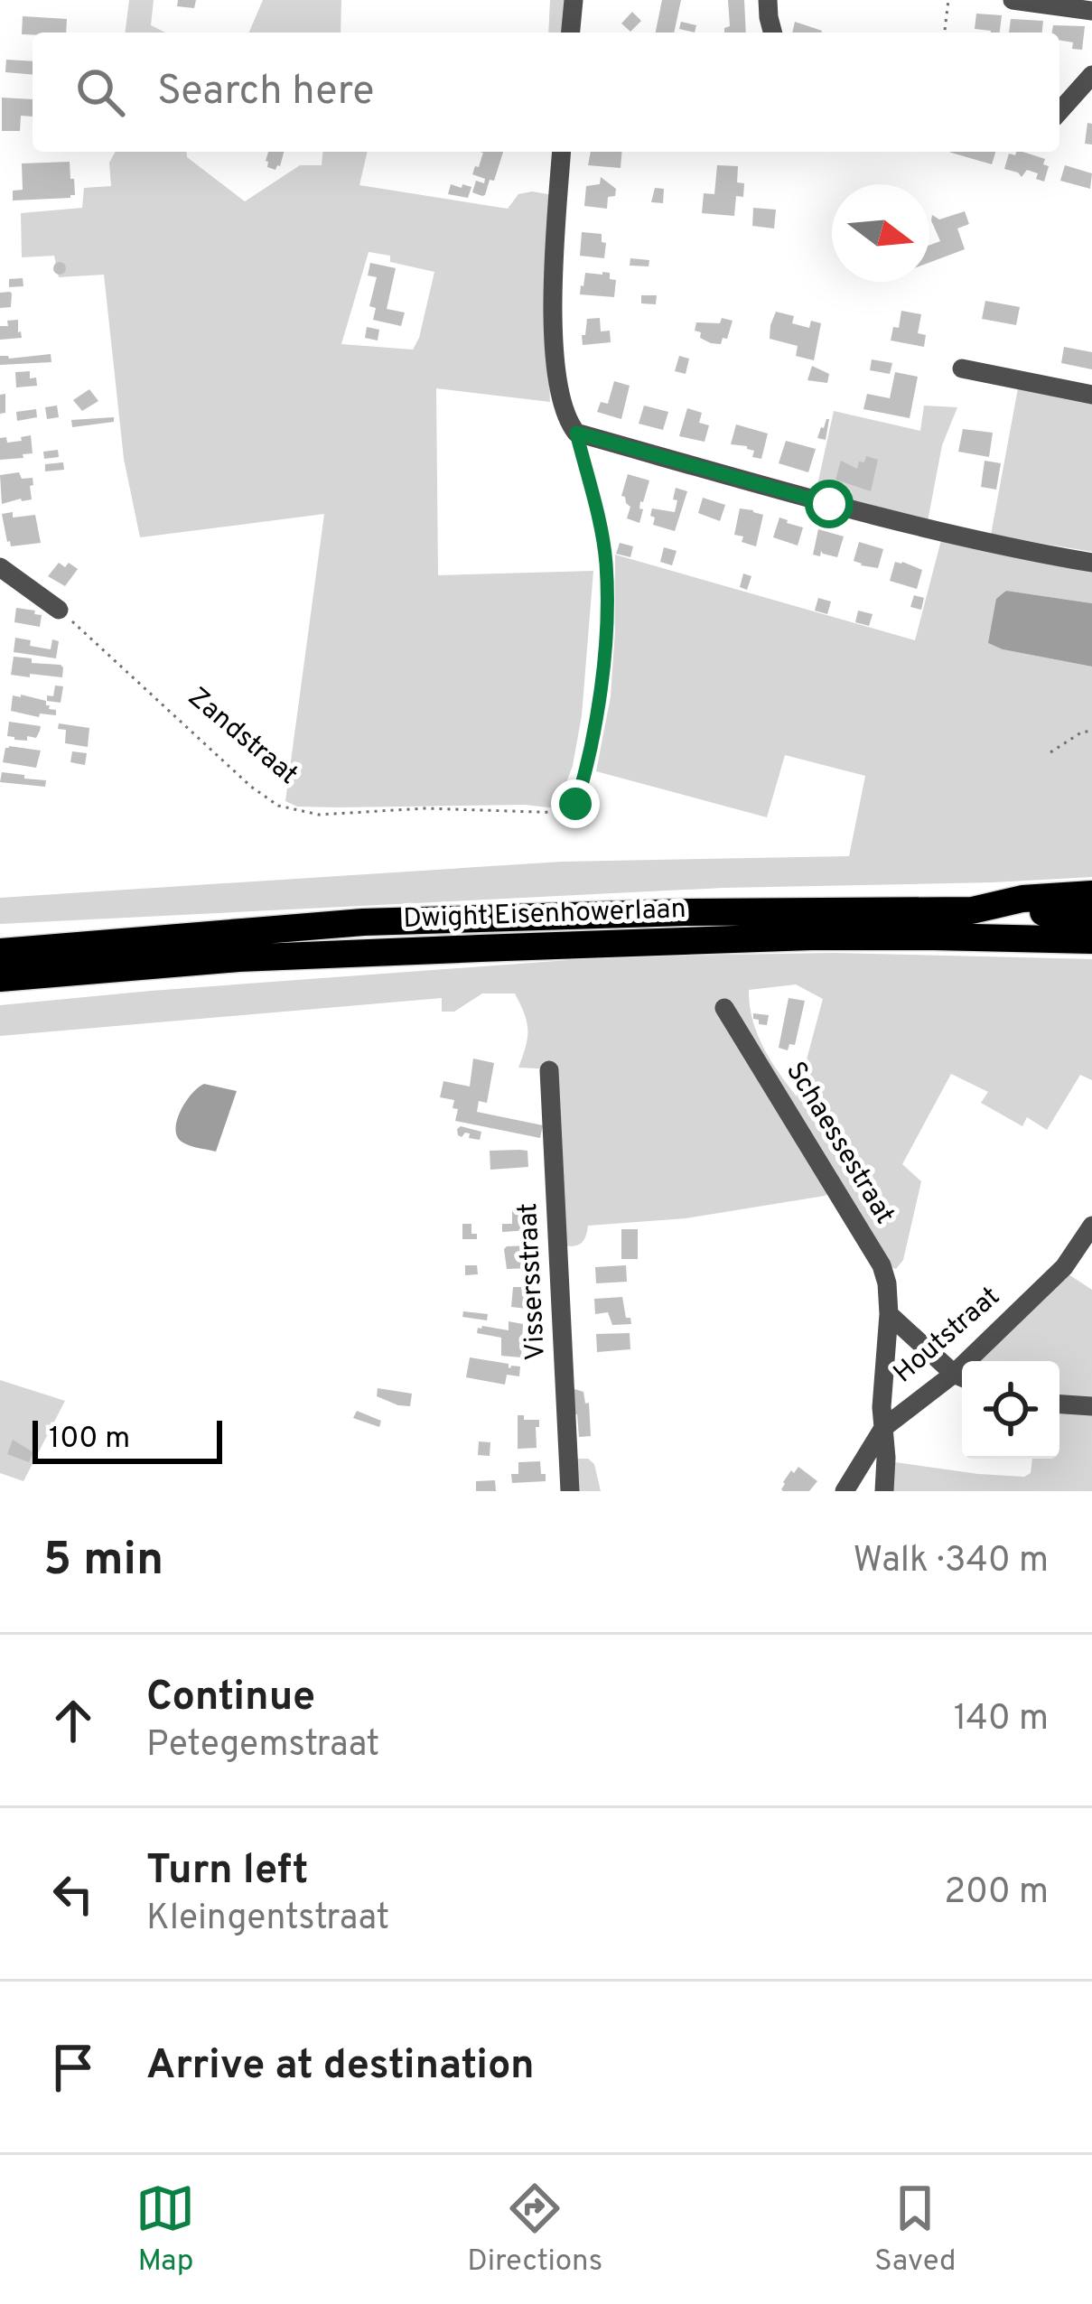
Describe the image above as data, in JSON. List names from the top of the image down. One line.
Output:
{"streets":{"highway":["Dwight Eisenhowerlaan"],"street":["Schaessestraat","Vissersstraat","Houtstraat"],"path":["Zandstraat"]},"crossings":[["Schaessestraat","Houtstraat"]],"scale_bar":"100 m","north":"right","page":{"search":"Search here","scale":"100 m","heading":["5 min","Walk · 340 m"],"list":[["Continue","Petegemstraat","140 m"],["Turn left","Kleingentstraat","200 m"],"Arrive at destination"],"nav":["Map","Directions","Saved"]}}
